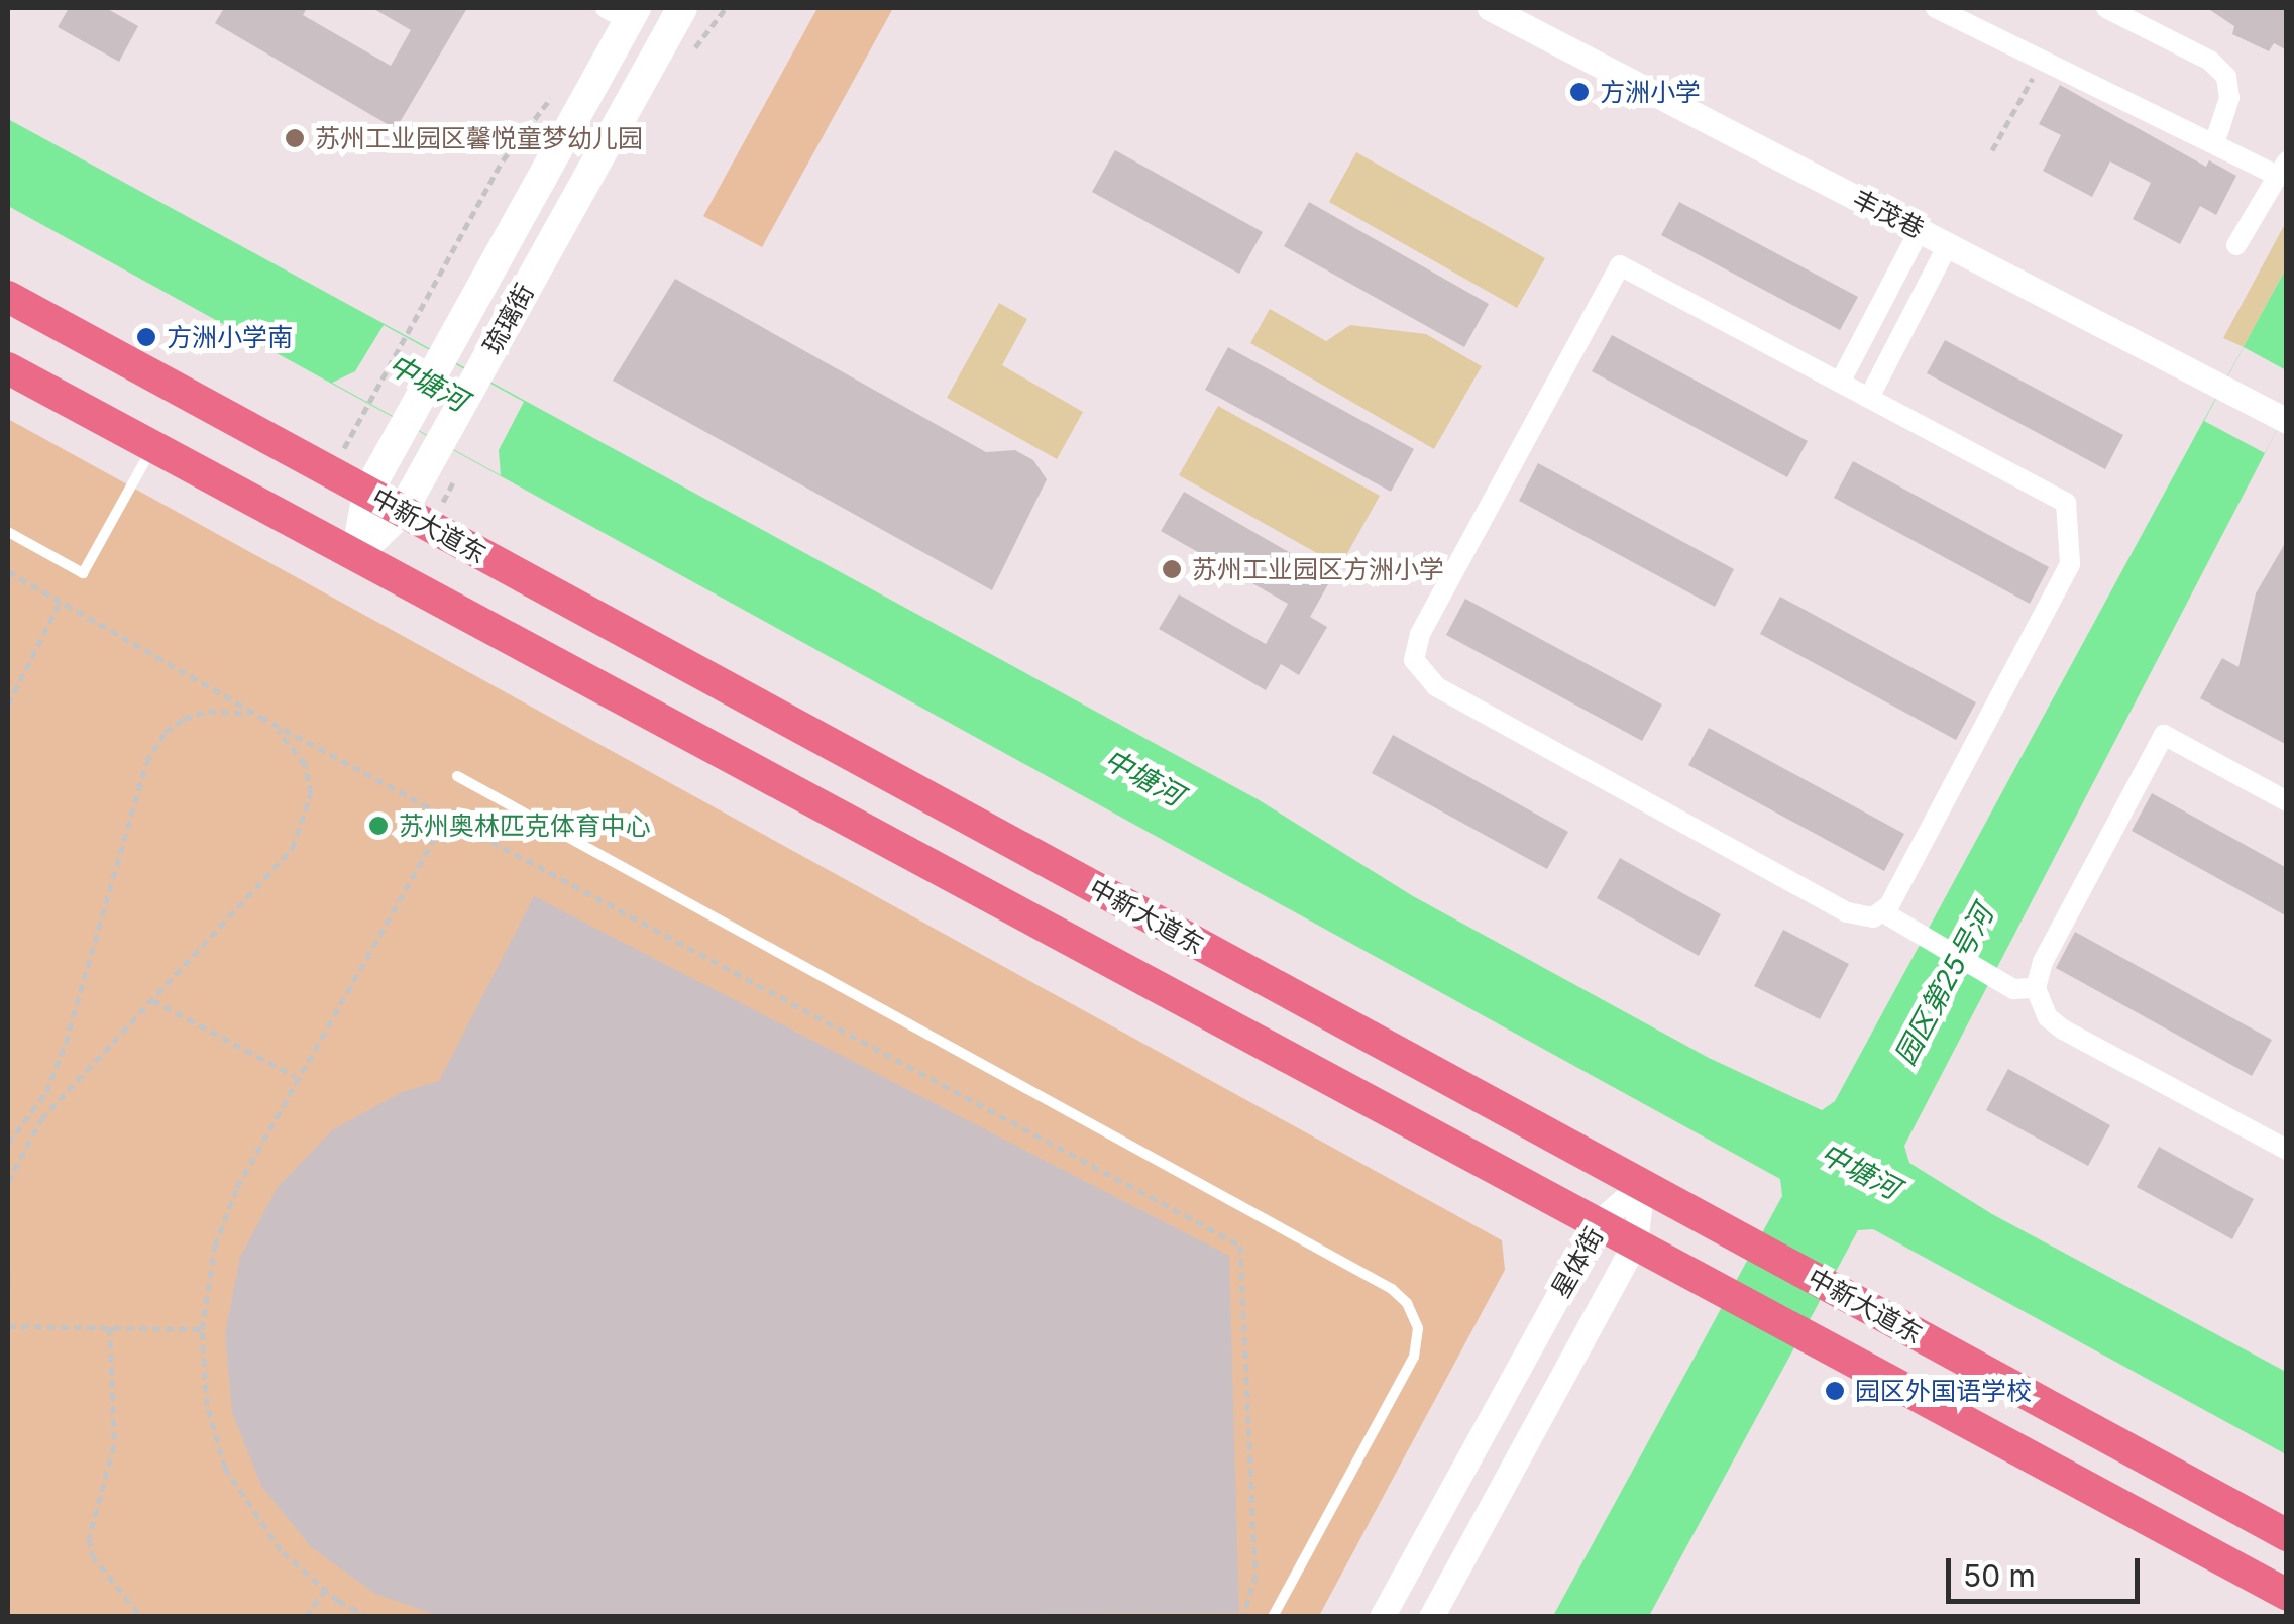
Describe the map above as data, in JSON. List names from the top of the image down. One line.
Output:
{"streets":{"main road":["琉璃街","中新大道东"],"street":["丰茂巷","星体街"]},"crossings":[["琉璃街","中新大道东"],["中新大道东","星体街"]],"water":["中塘河","园区第25号河"],"places":["方洲小学","苏州工业园区馨悦童梦幼儿园","方洲小学南","苏州工业园区方洲小学","苏州奥林匹克体育中心","园区外国语学校"],"scale_bar":"50 m"}
